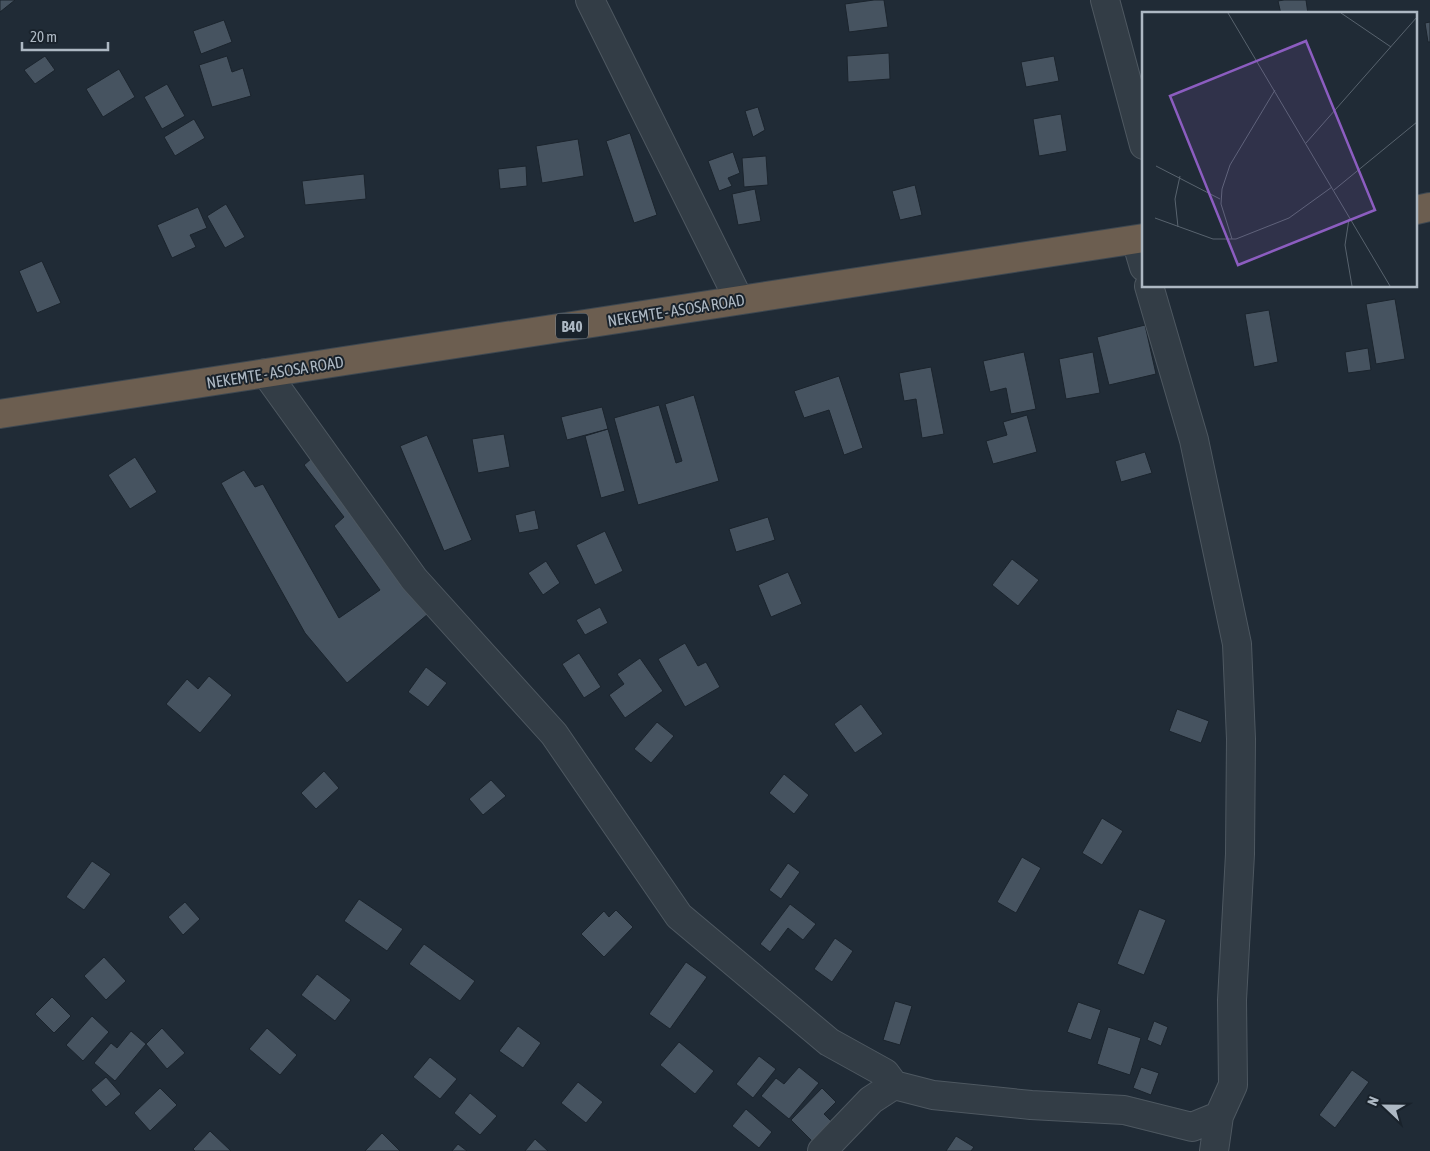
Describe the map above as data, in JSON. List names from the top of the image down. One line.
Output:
{"streets":{"highway":["NEKEMTE - ASOSA ROAD","B40"]},"scale_bar":"20 m","north":"left"}
